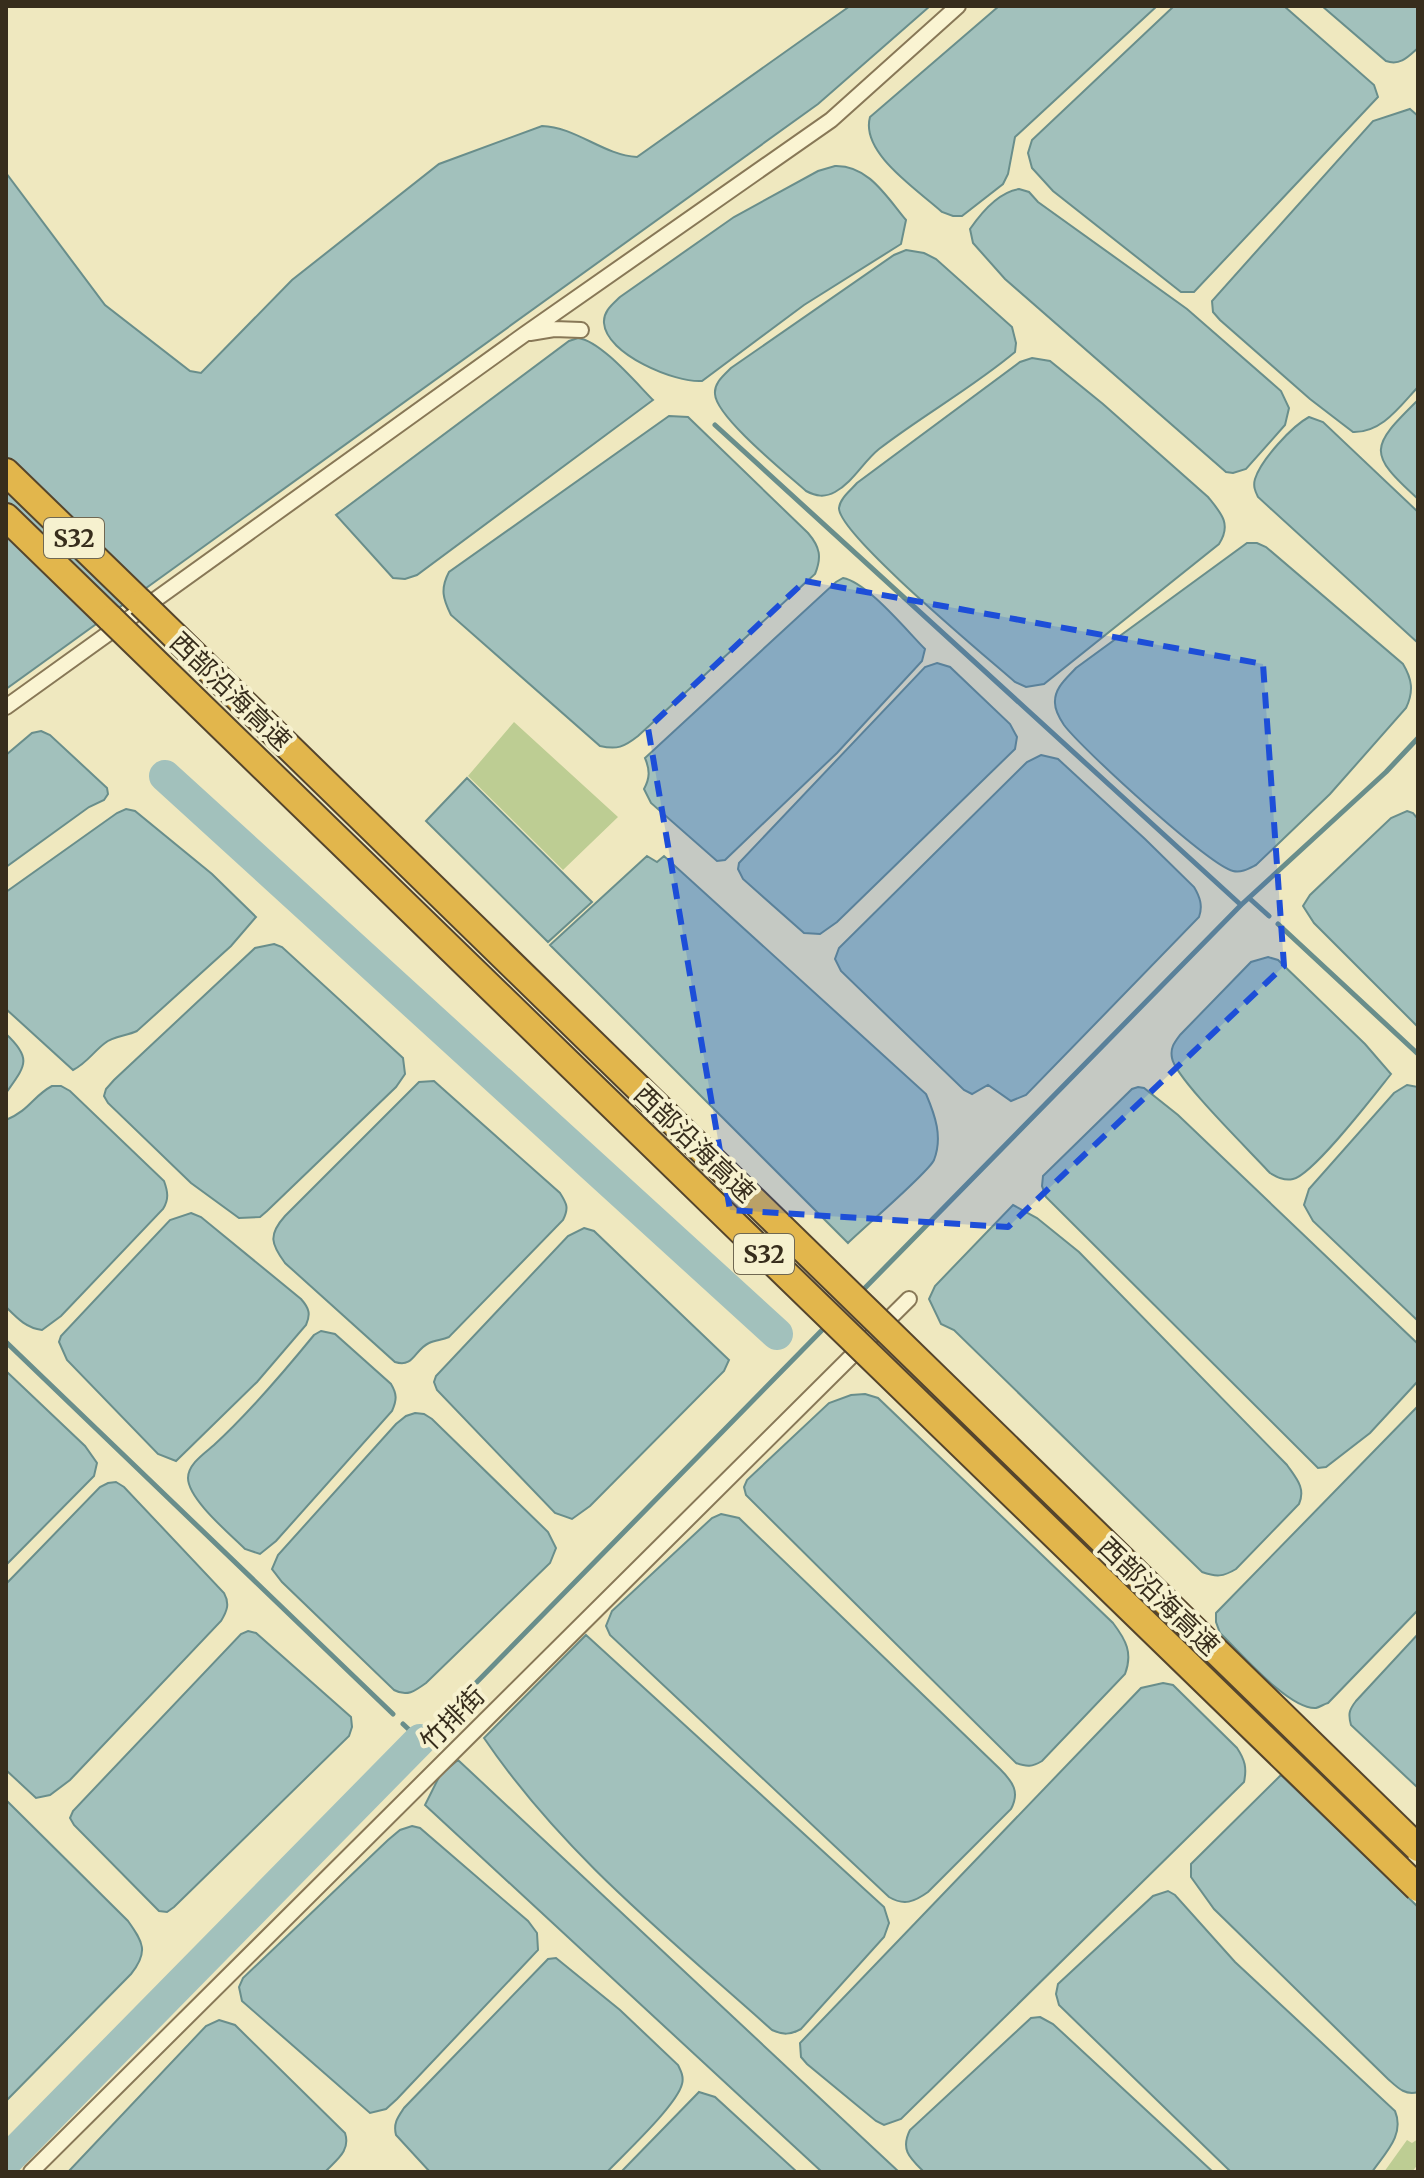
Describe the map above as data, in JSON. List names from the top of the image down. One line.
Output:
{"streets":{"highway":["S32","西部沿海高速"],"street":["竹排街"]}}
